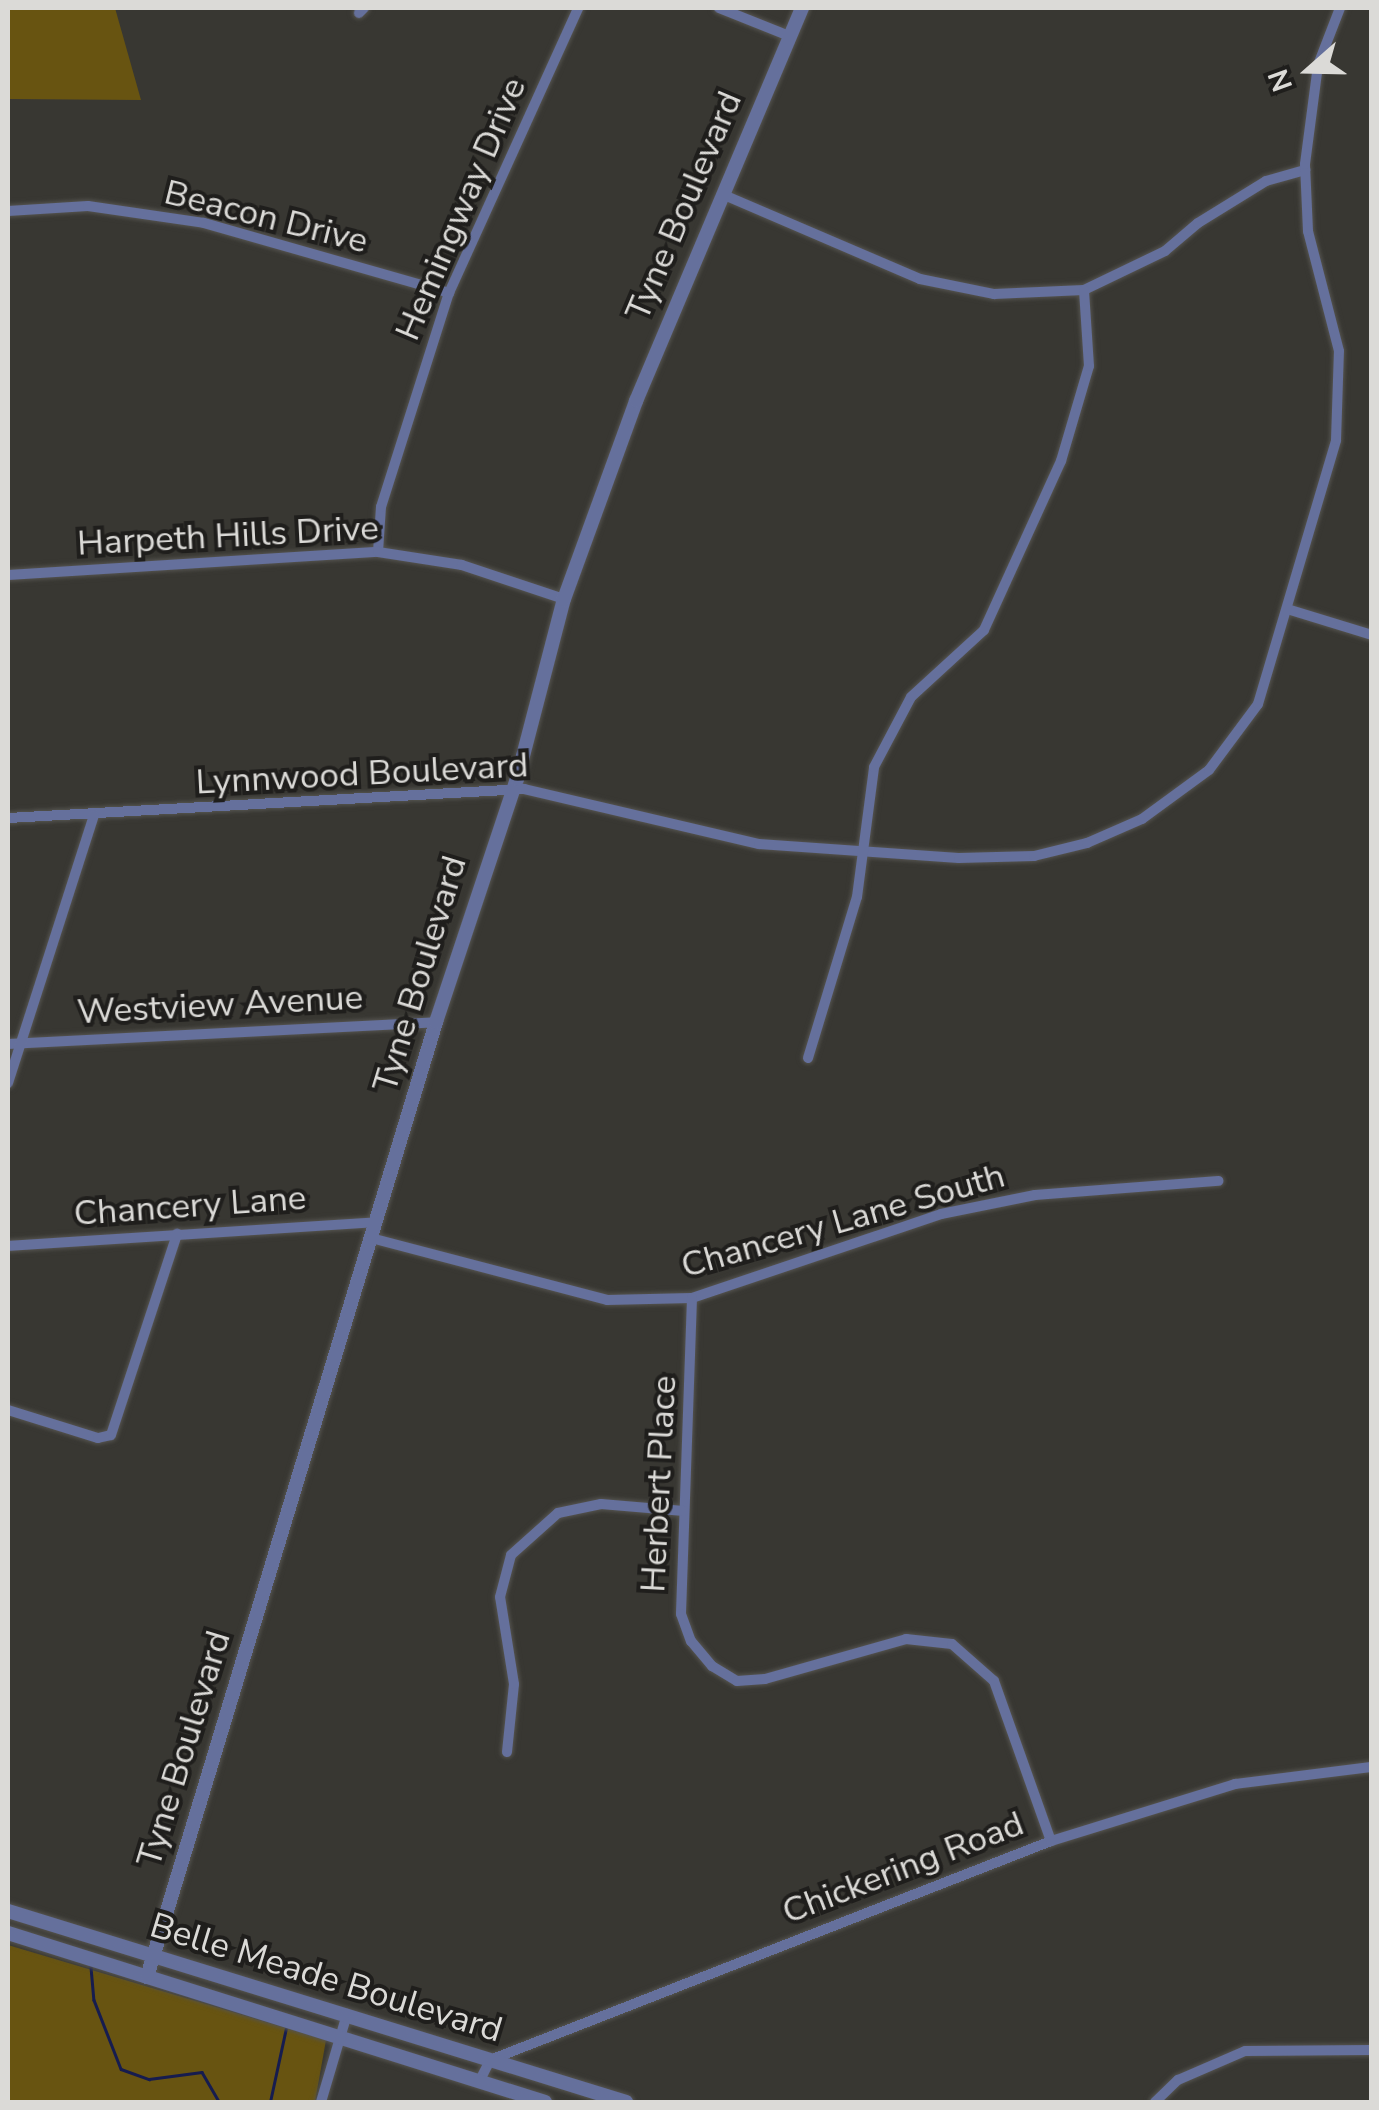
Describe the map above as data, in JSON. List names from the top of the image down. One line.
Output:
{"streets":{"street":["Tyne Boulevard","Hemingway Drive","Beacon Drive","Harpeth Hills Drive","Lynnwood Boulevard","Westview Avenue","Chancery Lane","Chancery Lane South","Herbert Place","Chickering Road","Belle Meade Boulevard"]},"crossings":[["Tyne Boulevard","Harpeth Hills Drive"],["Tyne Boulevard","Lynnwood Boulevard"],["Tyne Boulevard","Westview Avenue"],["Tyne Boulevard","Chancery Lane"],["Tyne Boulevard","Chancery Lane South"],["Tyne Boulevard","Belle Meade Boulevard"],["Hemingway Drive","Beacon Drive"],["Hemingway Drive","Harpeth Hills Drive"],["Chancery Lane South","Herbert Place"],["Herbert Place","Chickering Road"],["Chickering Road","Belle Meade Boulevard"]],"north":"left"}
